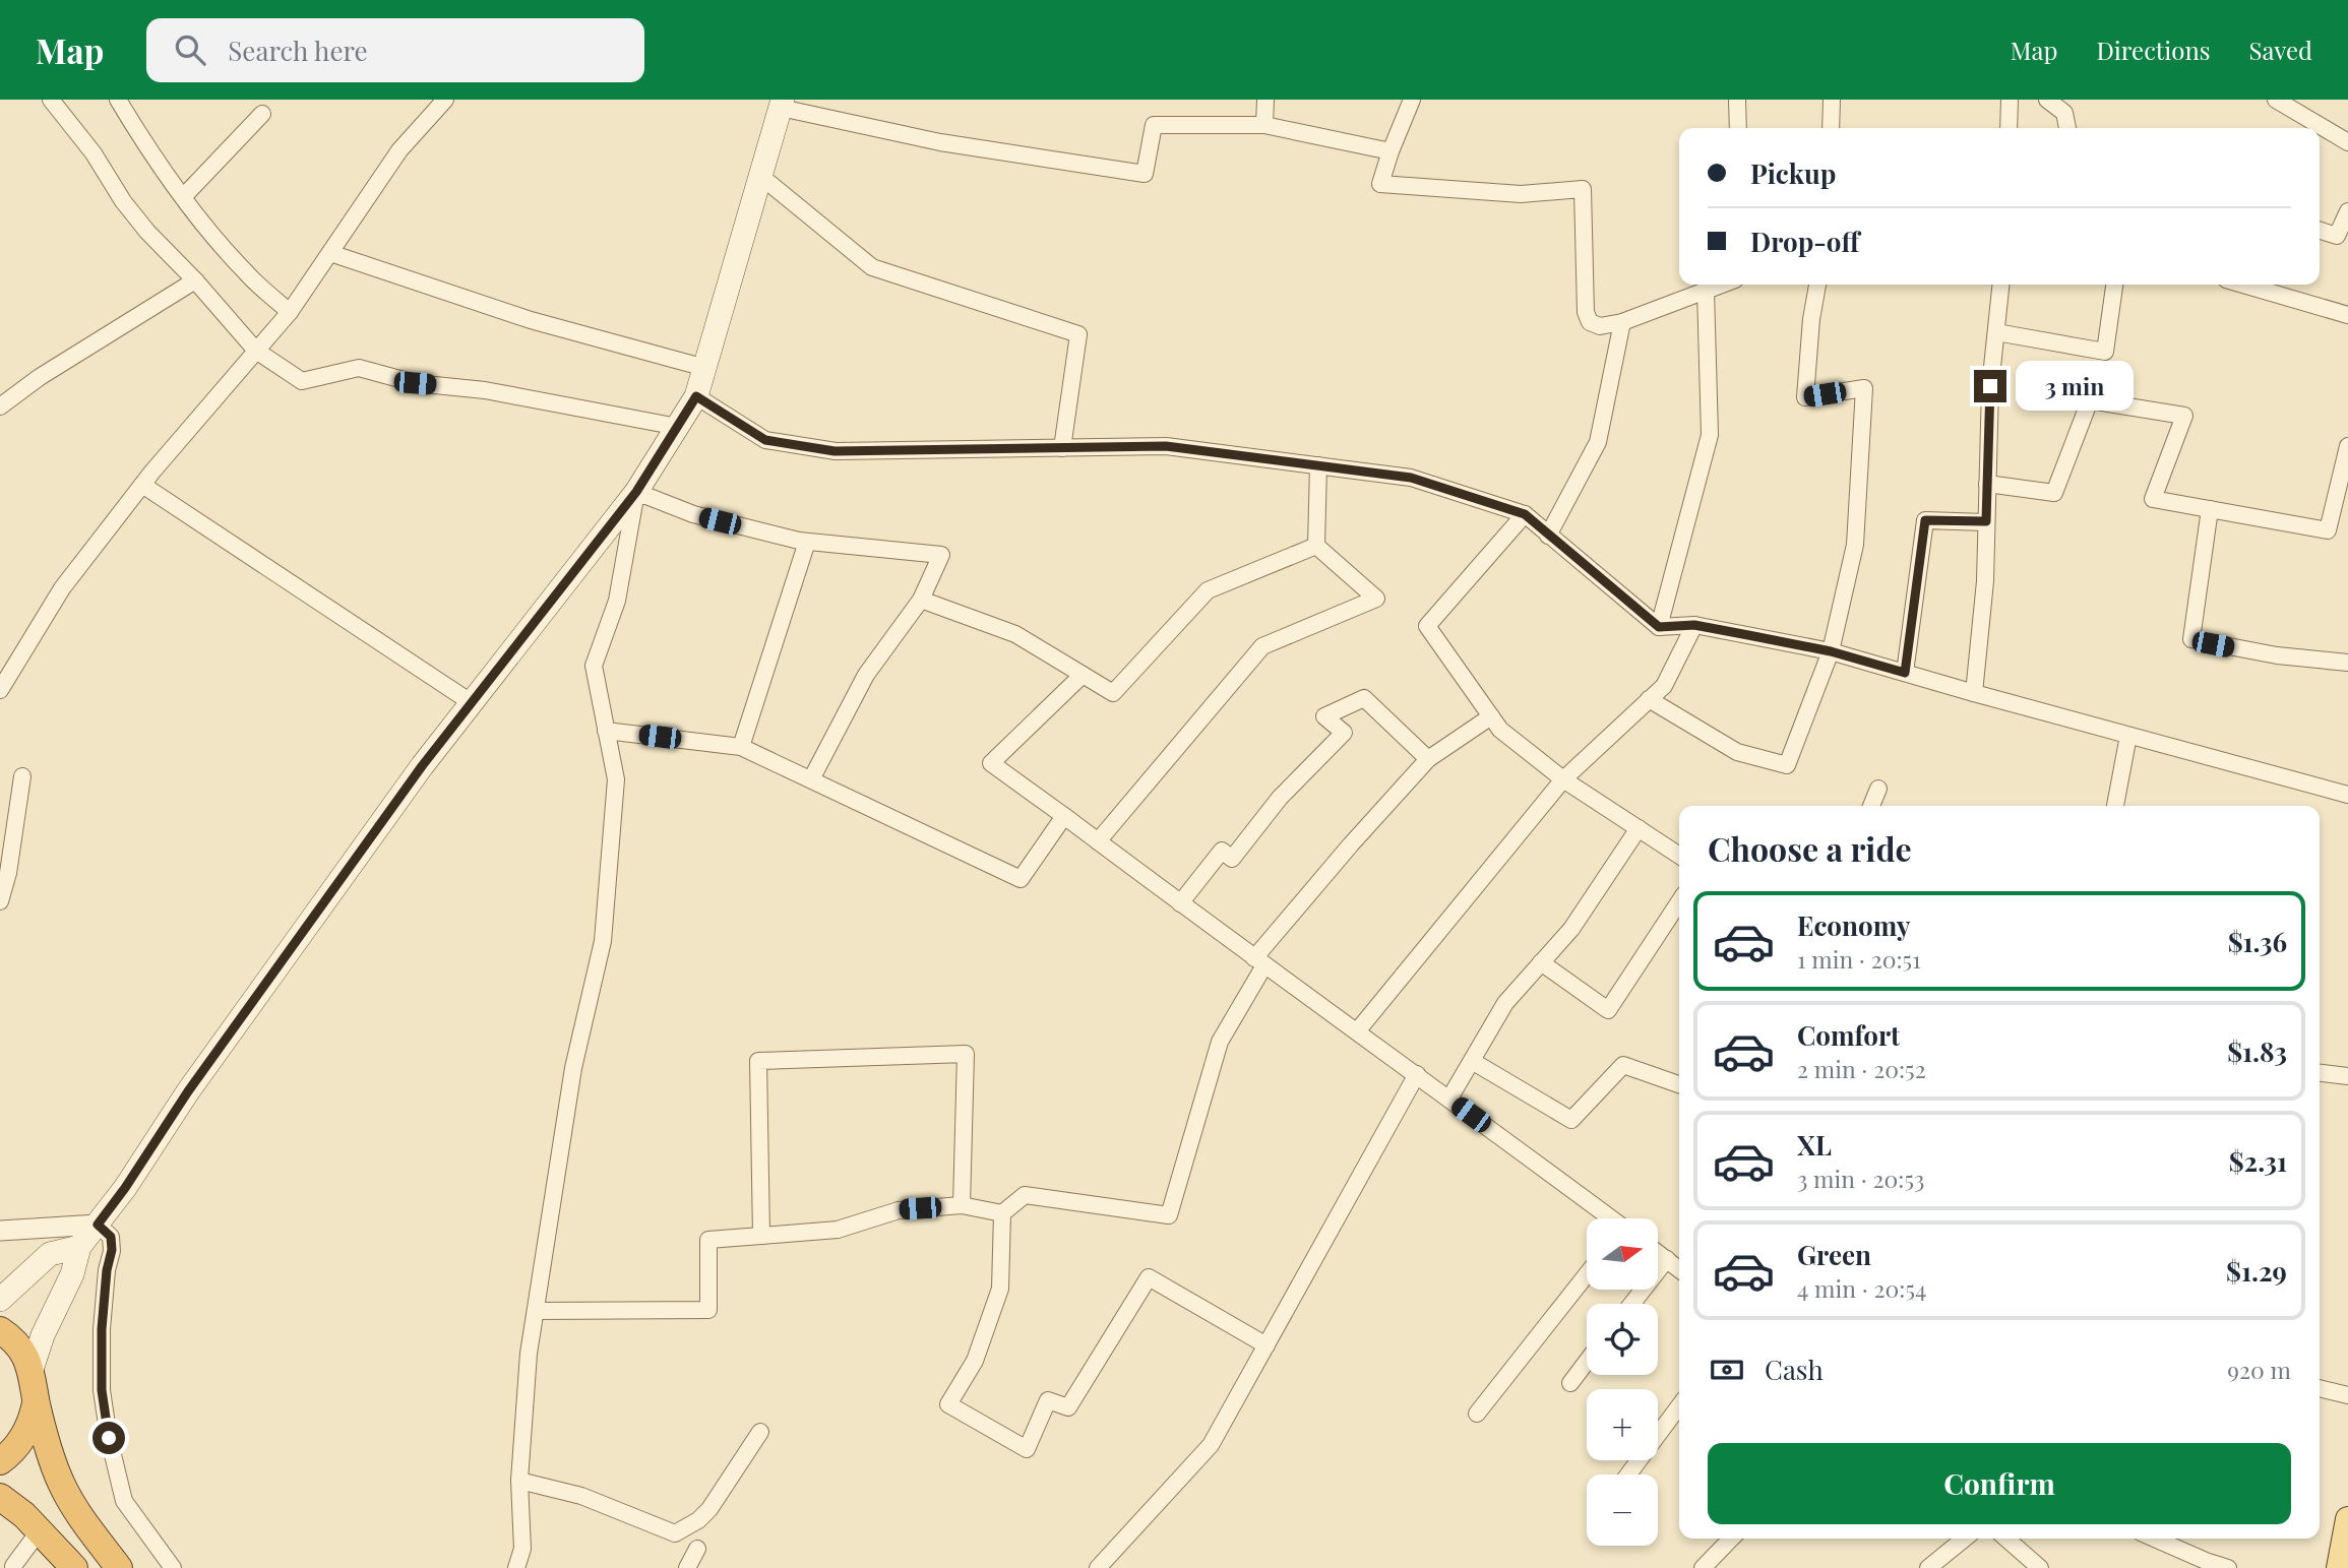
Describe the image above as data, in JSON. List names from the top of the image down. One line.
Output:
{"north":"right","page":{"header":"Map","search":"Search here","nav":["Map","Directions","Saved"],"banner":["Pickup","Drop-off"],"bubble":"3 min","heading":"Choose a ride","list":[{"name":"Economy","note":"1 min · 20:51","value":"$1.36"},{"name":"Comfort","note":"2 min · 20:52","value":"$1.83"},{"name":"XL","note":"3 min · 20:53","value":"$2.31"},{"name":"Green","note":"4 min · 20:54","value":"$1.29"}],"map_buttons":["+","−"],"pay":["Cash","920 m"],"buttons":"Confirm"}}
